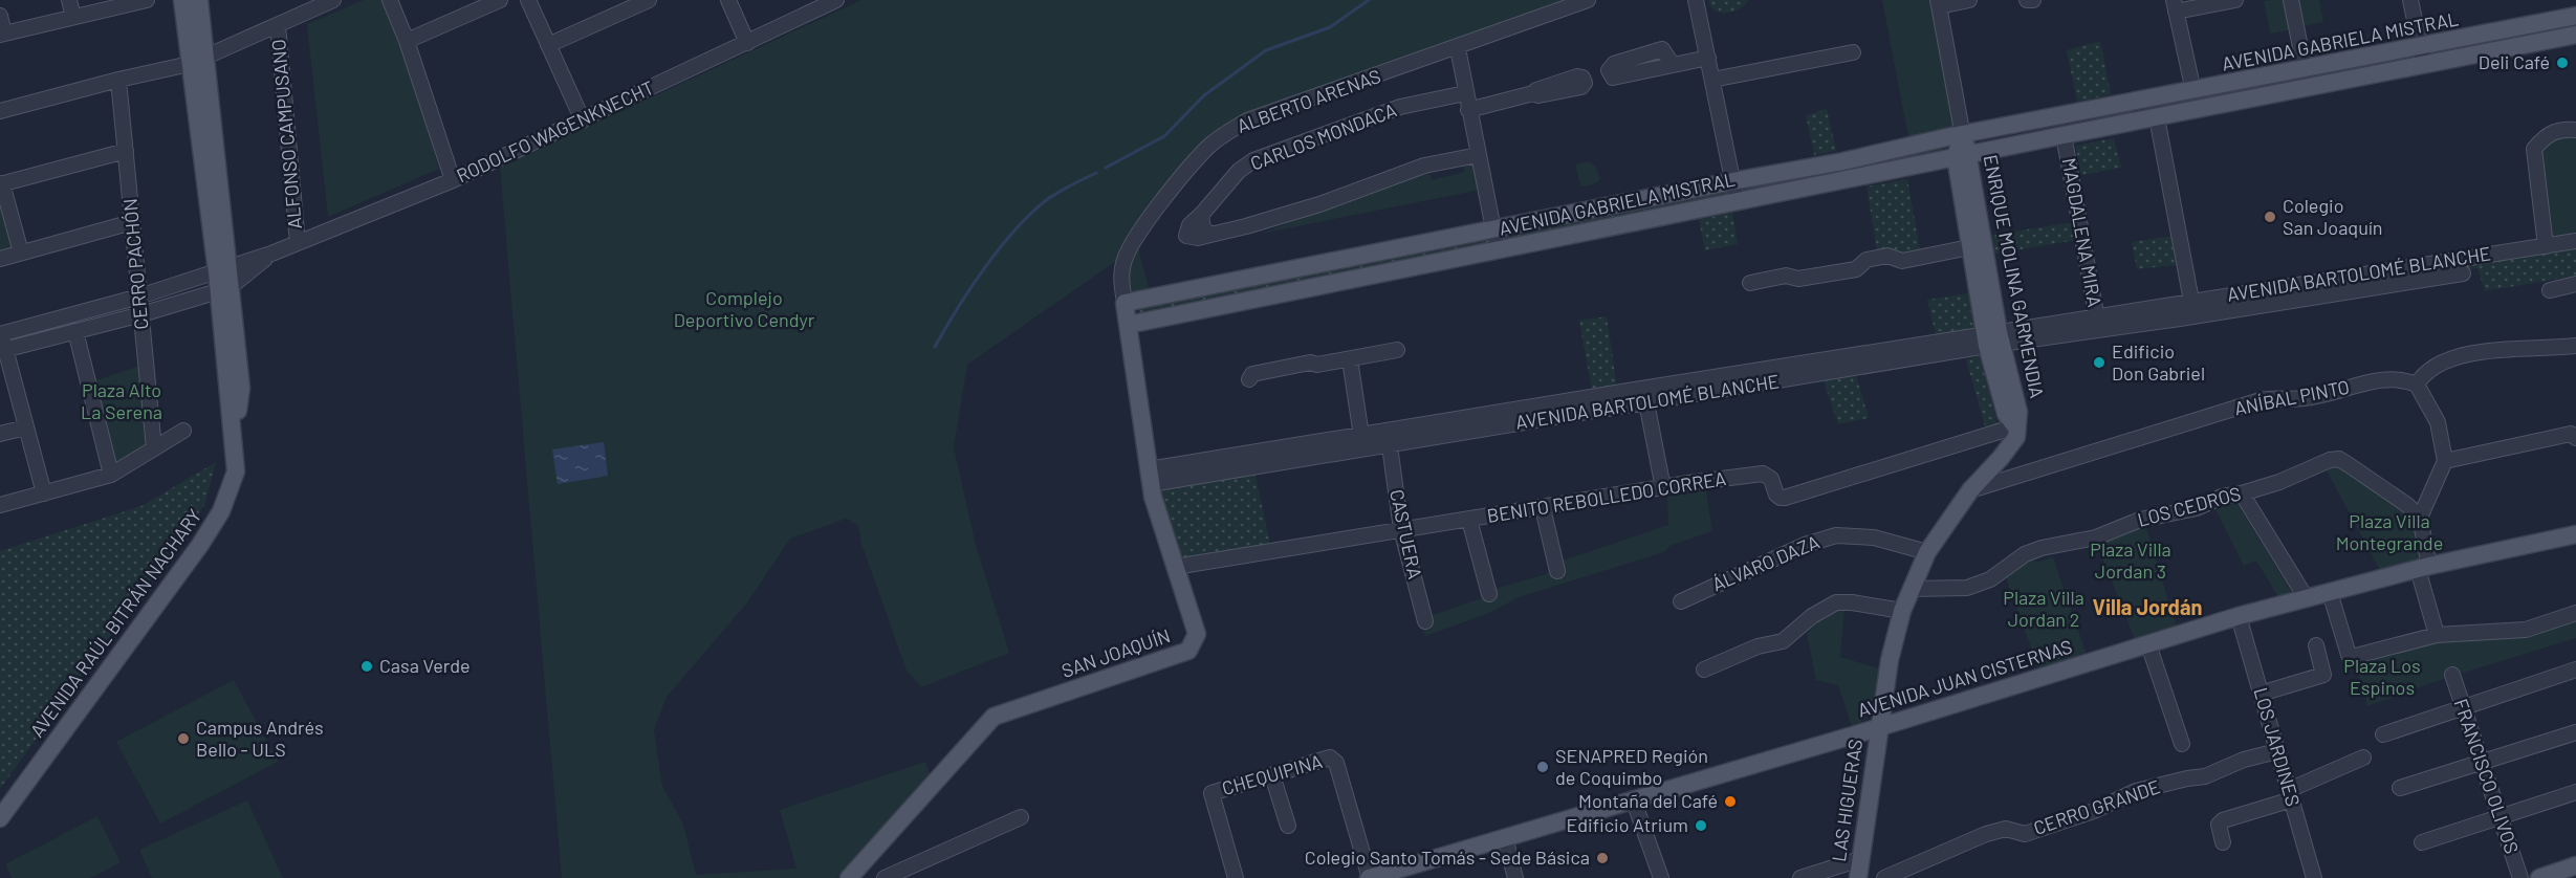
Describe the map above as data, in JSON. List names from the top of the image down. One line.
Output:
{"streets":{"main road":["AVENIDA GABRIELA MISTRAL","ENRIQUE MOLINA GARMENDIA","AVENIDA RAÚL BITRÁN NACHARY","SAN JOAQUÍN","AVENIDA JUAN CISTERNAS","LAS HIGUERAS"],"street":["ALBERTO ARENAS","RODOLFO WAGENKNECHT","ALFONSO CAMPUSANO","CARLOS MONDACA","MAGDALENA MIRA","CERRO PACHÓN","AVENIDA BARTOLOMÉ BLANCHE","ANÍBAL PINTO","BENITO REBOLLEDO CORREA","LOS CEDROS","CASTUERA","ÁLVARO DAZA","LOS JARDINES","CHEQUIPINA","FRANCISCO OLIVOS","CERRO GRANDE"]},"crossings":[["AVENIDA GABRIELA MISTRAL","ALBERTO ARENAS"],["AVENIDA GABRIELA MISTRAL","MAGDALENA MIRA"],["AVENIDA GABRIELA MISTRAL","ENRIQUE MOLINA GARMENDIA"],["AVENIDA GABRIELA MISTRAL","SAN JOAQUÍN"],["ALBERTO ARENAS","SAN JOAQUÍN"],["RODOLFO WAGENKNECHT","ALFONSO CAMPUSANO"],["RODOLFO WAGENKNECHT","CERRO PACHÓN"],["RODOLFO WAGENKNECHT","AVENIDA RAÚL BITRÁN NACHARY"],["MAGDALENA MIRA","AVENIDA BARTOLOMÉ BLANCHE"],["AVENIDA BARTOLOMÉ BLANCHE","ENRIQUE MOLINA GARMENDIA"],["AVENIDA BARTOLOMÉ BLANCHE","CASTUERA"],["AVENIDA BARTOLOMÉ BLANCHE","SAN JOAQUÍN"],["ENRIQUE MOLINA GARMENDIA","ANÍBAL PINTO"],["ENRIQUE MOLINA GARMENDIA","BENITO REBOLLEDO CORREA"],["ENRIQUE MOLINA GARMENDIA","LOS CEDROS"],["ENRIQUE MOLINA GARMENDIA","ÁLVARO DAZA"],["ENRIQUE MOLINA GARMENDIA","AVENIDA JUAN CISTERNAS"],["ENRIQUE MOLINA GARMENDIA","LAS HIGUERAS"],["BENITO REBOLLEDO CORREA","CASTUERA"],["BENITO REBOLLEDO CORREA","SAN JOAQUÍN"],["AVENIDA JUAN CISTERNAS","LOS JARDINES"],["AVENIDA JUAN CISTERNAS","CHEQUIPINA"],["AVENIDA JUAN CISTERNAS","LAS HIGUERAS"],["LOS JARDINES","CERRO GRANDE"]],"districts":["Villa Jordán"],"parks":["Complejo Deportivo Cendyr","Plaza Alto La Serena","Plaza Villa Montegrande","Plaza Villa Jordan 3","Plaza Villa Jordan 2","Plaza Los Espinos"],"places":["Deli Café","Colegio San Joaquín","Edificio Don Gabriel","Casa Verde","Campus Andrés Bello - ULS","SENAPRED Región de Coquimbo","Montaña del Café","Edificio Atrium","Colegio Santo Tomás - Sede Básica"]}
